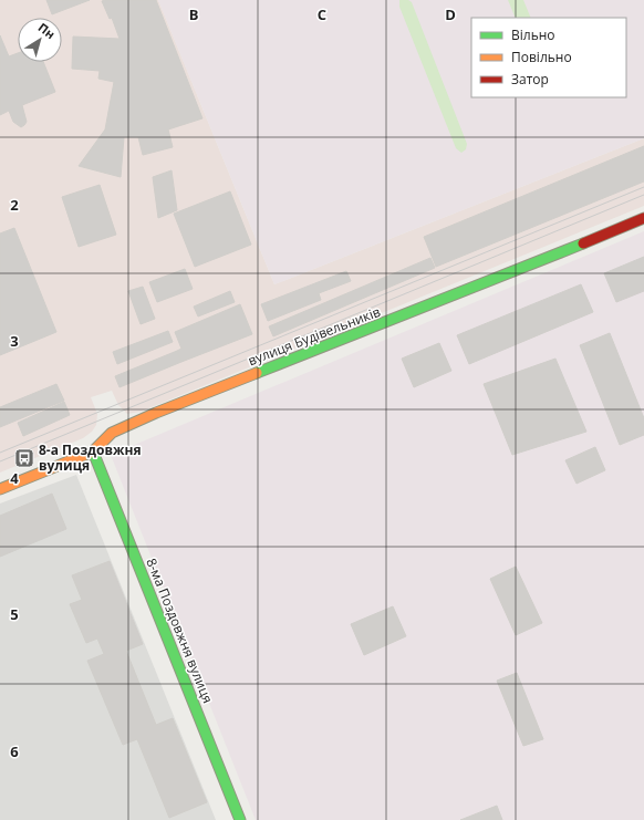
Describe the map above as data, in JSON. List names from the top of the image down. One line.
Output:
{"streets":{"street":["вулиця Будівельників","8-ма Поздовжня вулиця"]},"crossings":[["вулиця Будівельників","8-ма Поздовжня вулиця"]],"places":{"bus stop":["8-а Поздовжня вулиця"]},"legend":["Вільно","Повільно","Затор"],"north":"top right","grid":{"columns":["B","C","D"],"rows":["2","3","4","5","6"]}}
